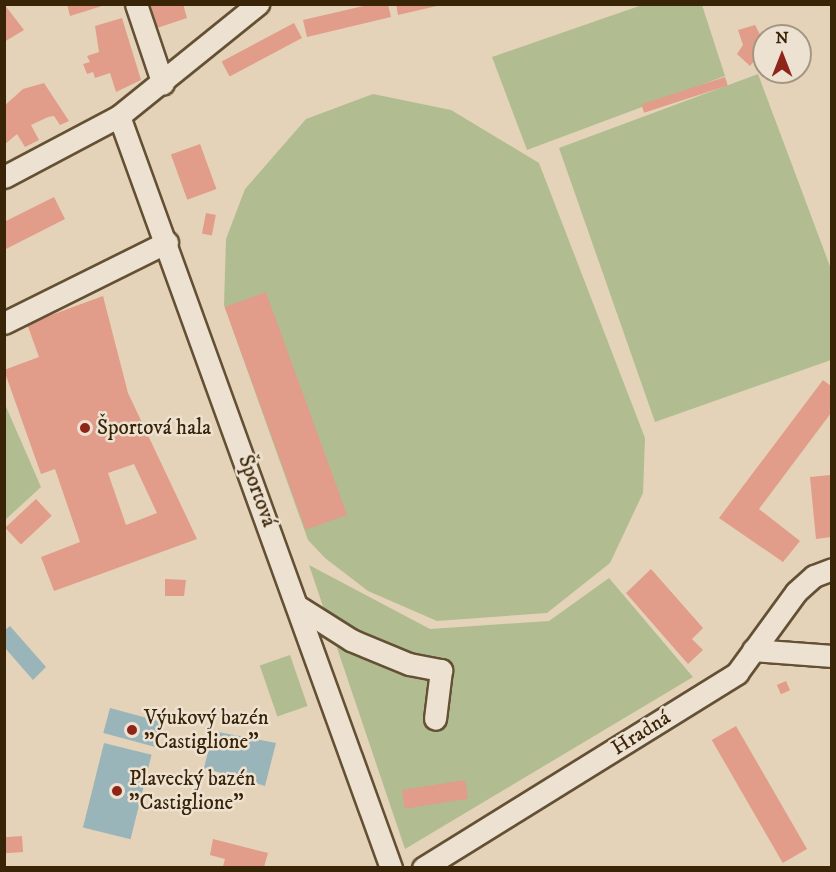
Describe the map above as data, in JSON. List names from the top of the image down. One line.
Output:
{"streets":{"street":["Športová","Hradná"]},"places":["Športová hala","Výukový bazén \"Castiglione\"","Plavecký bazén \"Castiglione\""],"north":"top"}
